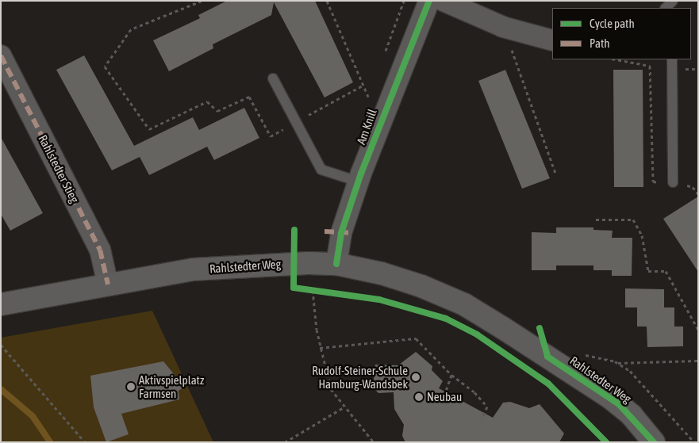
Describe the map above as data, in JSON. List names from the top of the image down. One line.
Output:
{"streets":{"main road":["Rahlstedter Weg"],"street":["Am Knill","Rahlstedter Stieg"]},"crossings":[["Am Knill","Rahlstedter Weg"],["Rahlstedter Stieg","Rahlstedter Weg"]],"places":["Rudolf-Steiner-Schule Hamburg-Wandsbek","Aktivspielplatz Farmsen","Neubau"],"legend":["Cycle path","Path"]}
